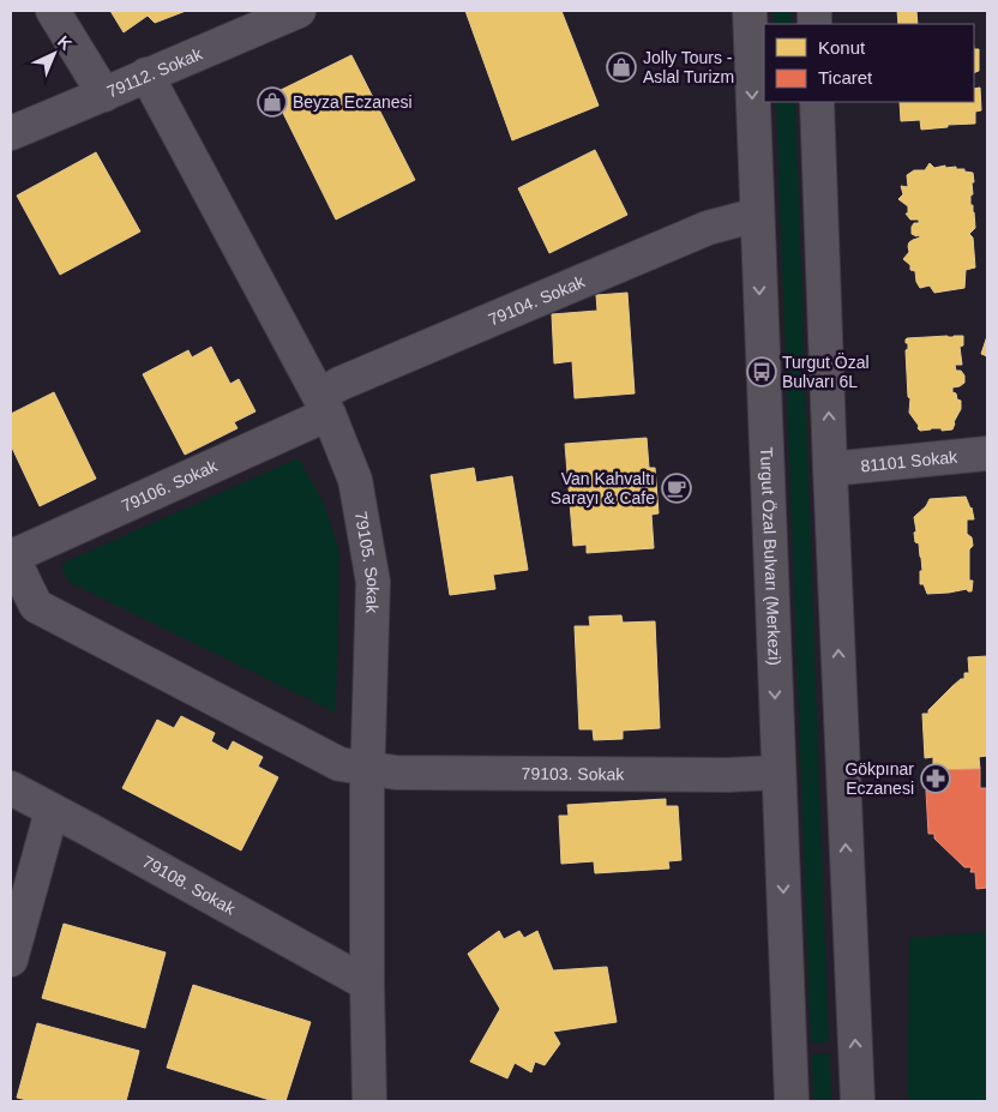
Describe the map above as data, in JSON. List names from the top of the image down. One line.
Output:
{"streets":{"street":["79112. Sokak","79104. Sokak","81101 Sokak","79106. Sokak","Turgut Özal Bulvarı (Merkezi)","79105. Sokak","79103. Sokak","79108. Sokak"]},"crossings":[["79112. Sokak","79105. Sokak"],["79104. Sokak","79106. Sokak"],["79104. Sokak","Turgut Özal Bulvarı (Merkezi)"],["79104. Sokak","79105. Sokak"],["79106. Sokak","79105. Sokak"],["79106. Sokak","79103. Sokak"],["Turgut Özal Bulvarı (Merkezi)","79103. Sokak"],["79105. Sokak","79103. Sokak"],["79105. Sokak","79108. Sokak"]],"places":{"shop":["Jolly Tours - Aslal Turizm","Beyza Eczanesi"],"bus stop":["Turgut Özal Bulvarı 6L"],"cafe":["Van Kahvaltı Sarayı & Cafe"],"pharmacy":["Gökpınar Eczanesi"]},"legend":["Konut","Ticaret"],"north":"top right"}
